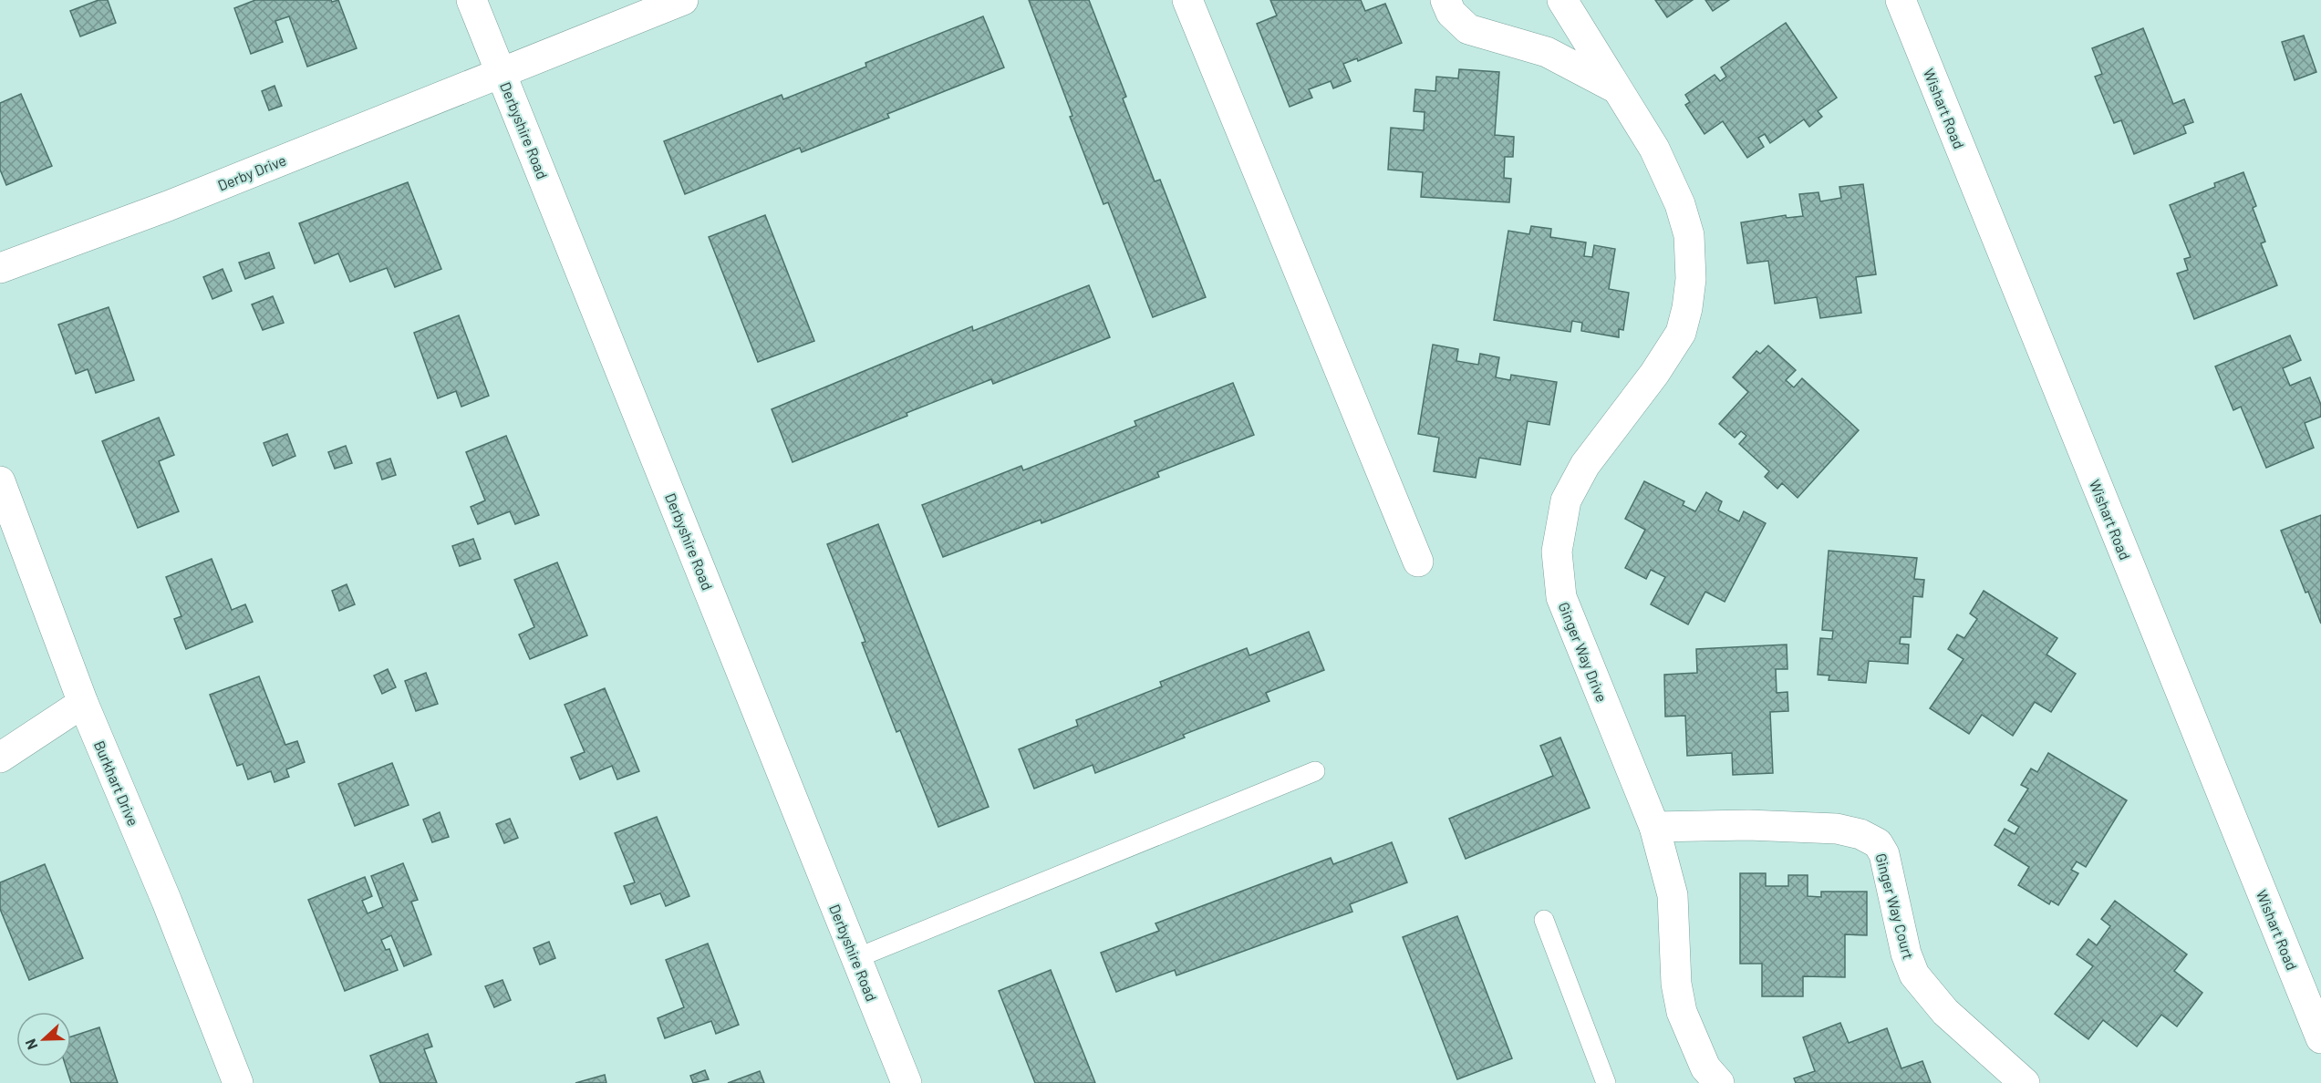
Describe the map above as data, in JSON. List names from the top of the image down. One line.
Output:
{"streets":{"street":["Wishart Road","Derbyshire Road","Derby Drive","Ginger Way Drive","Burkhart Drive","Ginger Way Court"]},"crossings":[["Derbyshire Road","Derby Drive"],["Ginger Way Drive","Ginger Way Court"]],"north":"left"}
